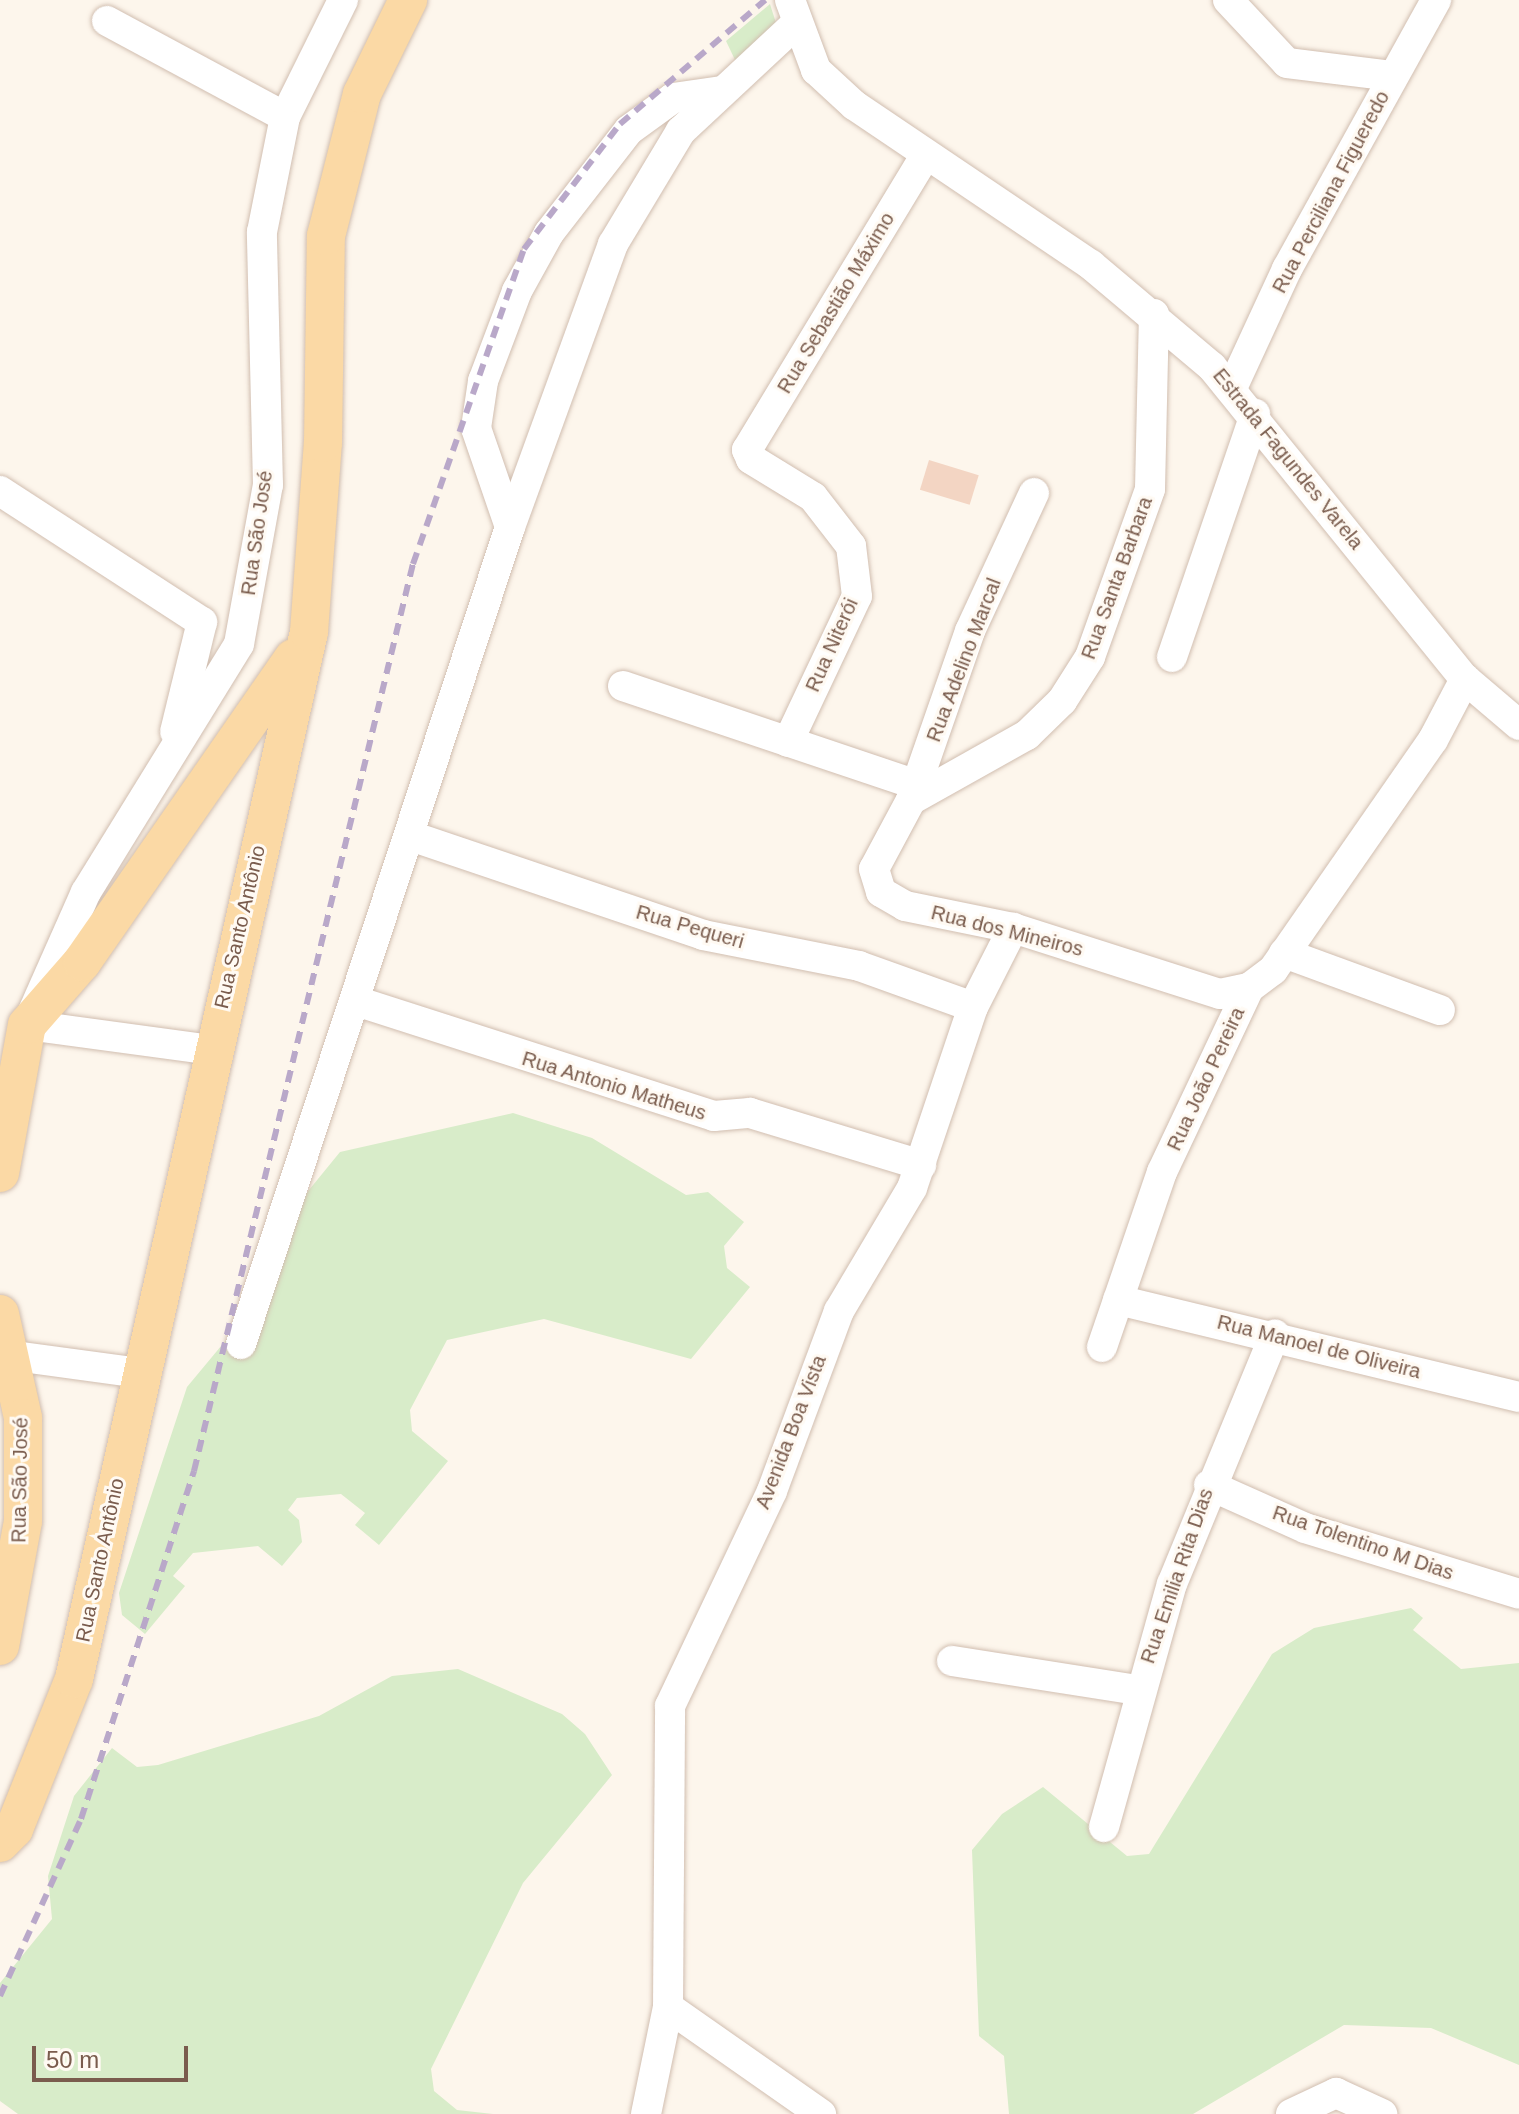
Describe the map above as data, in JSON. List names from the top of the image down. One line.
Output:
{"streets":{"main road":["Rua São José","Rua Santo Antônio"],"street":["Rua Perciliana Figueredo","Rua Sebastião Máximo","Estrada Fagundes Varela","Rua Santa Barbara","Rua Niterói","Rua Adelino Marcal","Rua Pequeri","Rua dos Mineiros","Rua João Pereira","Rua Antonio Matheus","Rua Manoel de Oliveira","Avenida Boa Vista","Rua Tolentino M Dias","Rua Emilia Rita Dias"]},"crossings":[["Rua Perciliana Figueredo","Estrada Fagundes Varela"],["Rua Sebastião Máximo","Estrada Fagundes Varela"],["Rua Sebastião Máximo","Rua Niterói"],["Estrada Fagundes Varela","Rua Santa Barbara"],["Estrada Fagundes Varela","Rua João Pereira"],["Rua Santa Barbara","Rua Adelino Marcal"],["Rua Santa Barbara","Rua dos Mineiros"],["Rua Adelino Marcal","Rua dos Mineiros"],["Rua Pequeri","Avenida Boa Vista"],["Rua dos Mineiros","Rua João Pereira"],["Rua dos Mineiros","Avenida Boa Vista"],["Rua João Pereira","Rua Manoel de Oliveira"],["Rua Antonio Matheus","Avenida Boa Vista"],["Rua Manoel de Oliveira","Rua Emilia Rita Dias"],["Rua Tolentino M Dias","Rua Emilia Rita Dias"]],"scale_bar":"50 m"}
